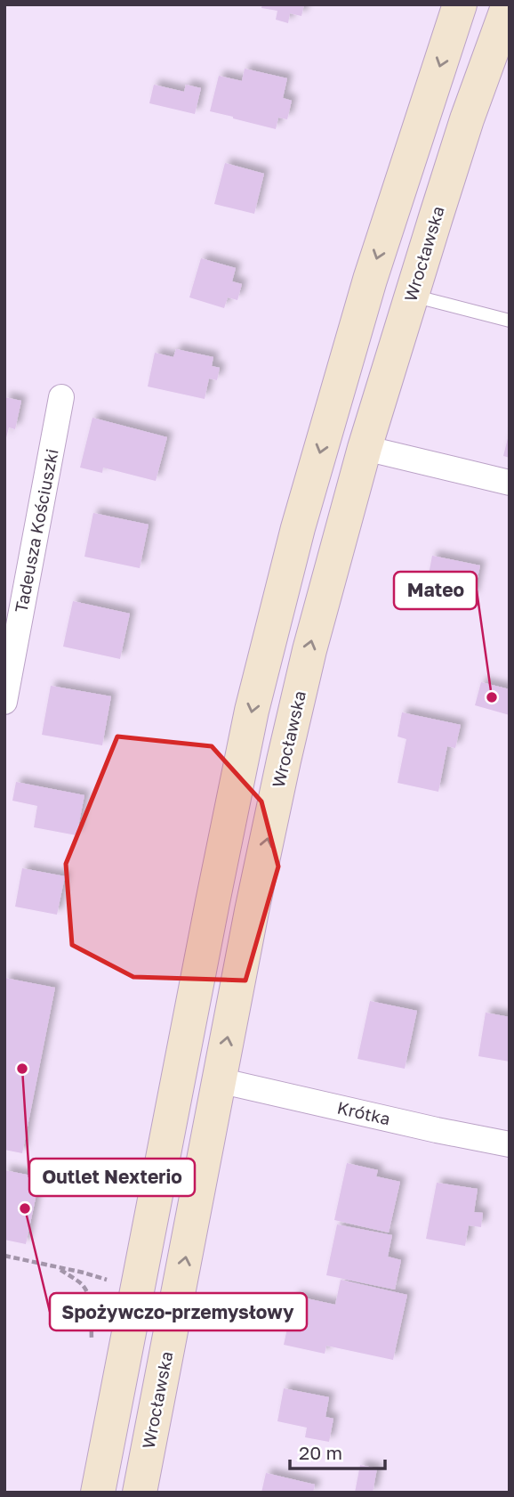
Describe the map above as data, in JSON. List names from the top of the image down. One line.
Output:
{"streets":{"main road":["Wrocławska"],"street":["Tadeusza Kościuszki","Krótka"]},"crossings":[["Wrocławska","Krótka"]],"places":["Mateo","Outlet Nexterio","Spożywczo-przemysłowy"],"scale_bar":"20 m"}
